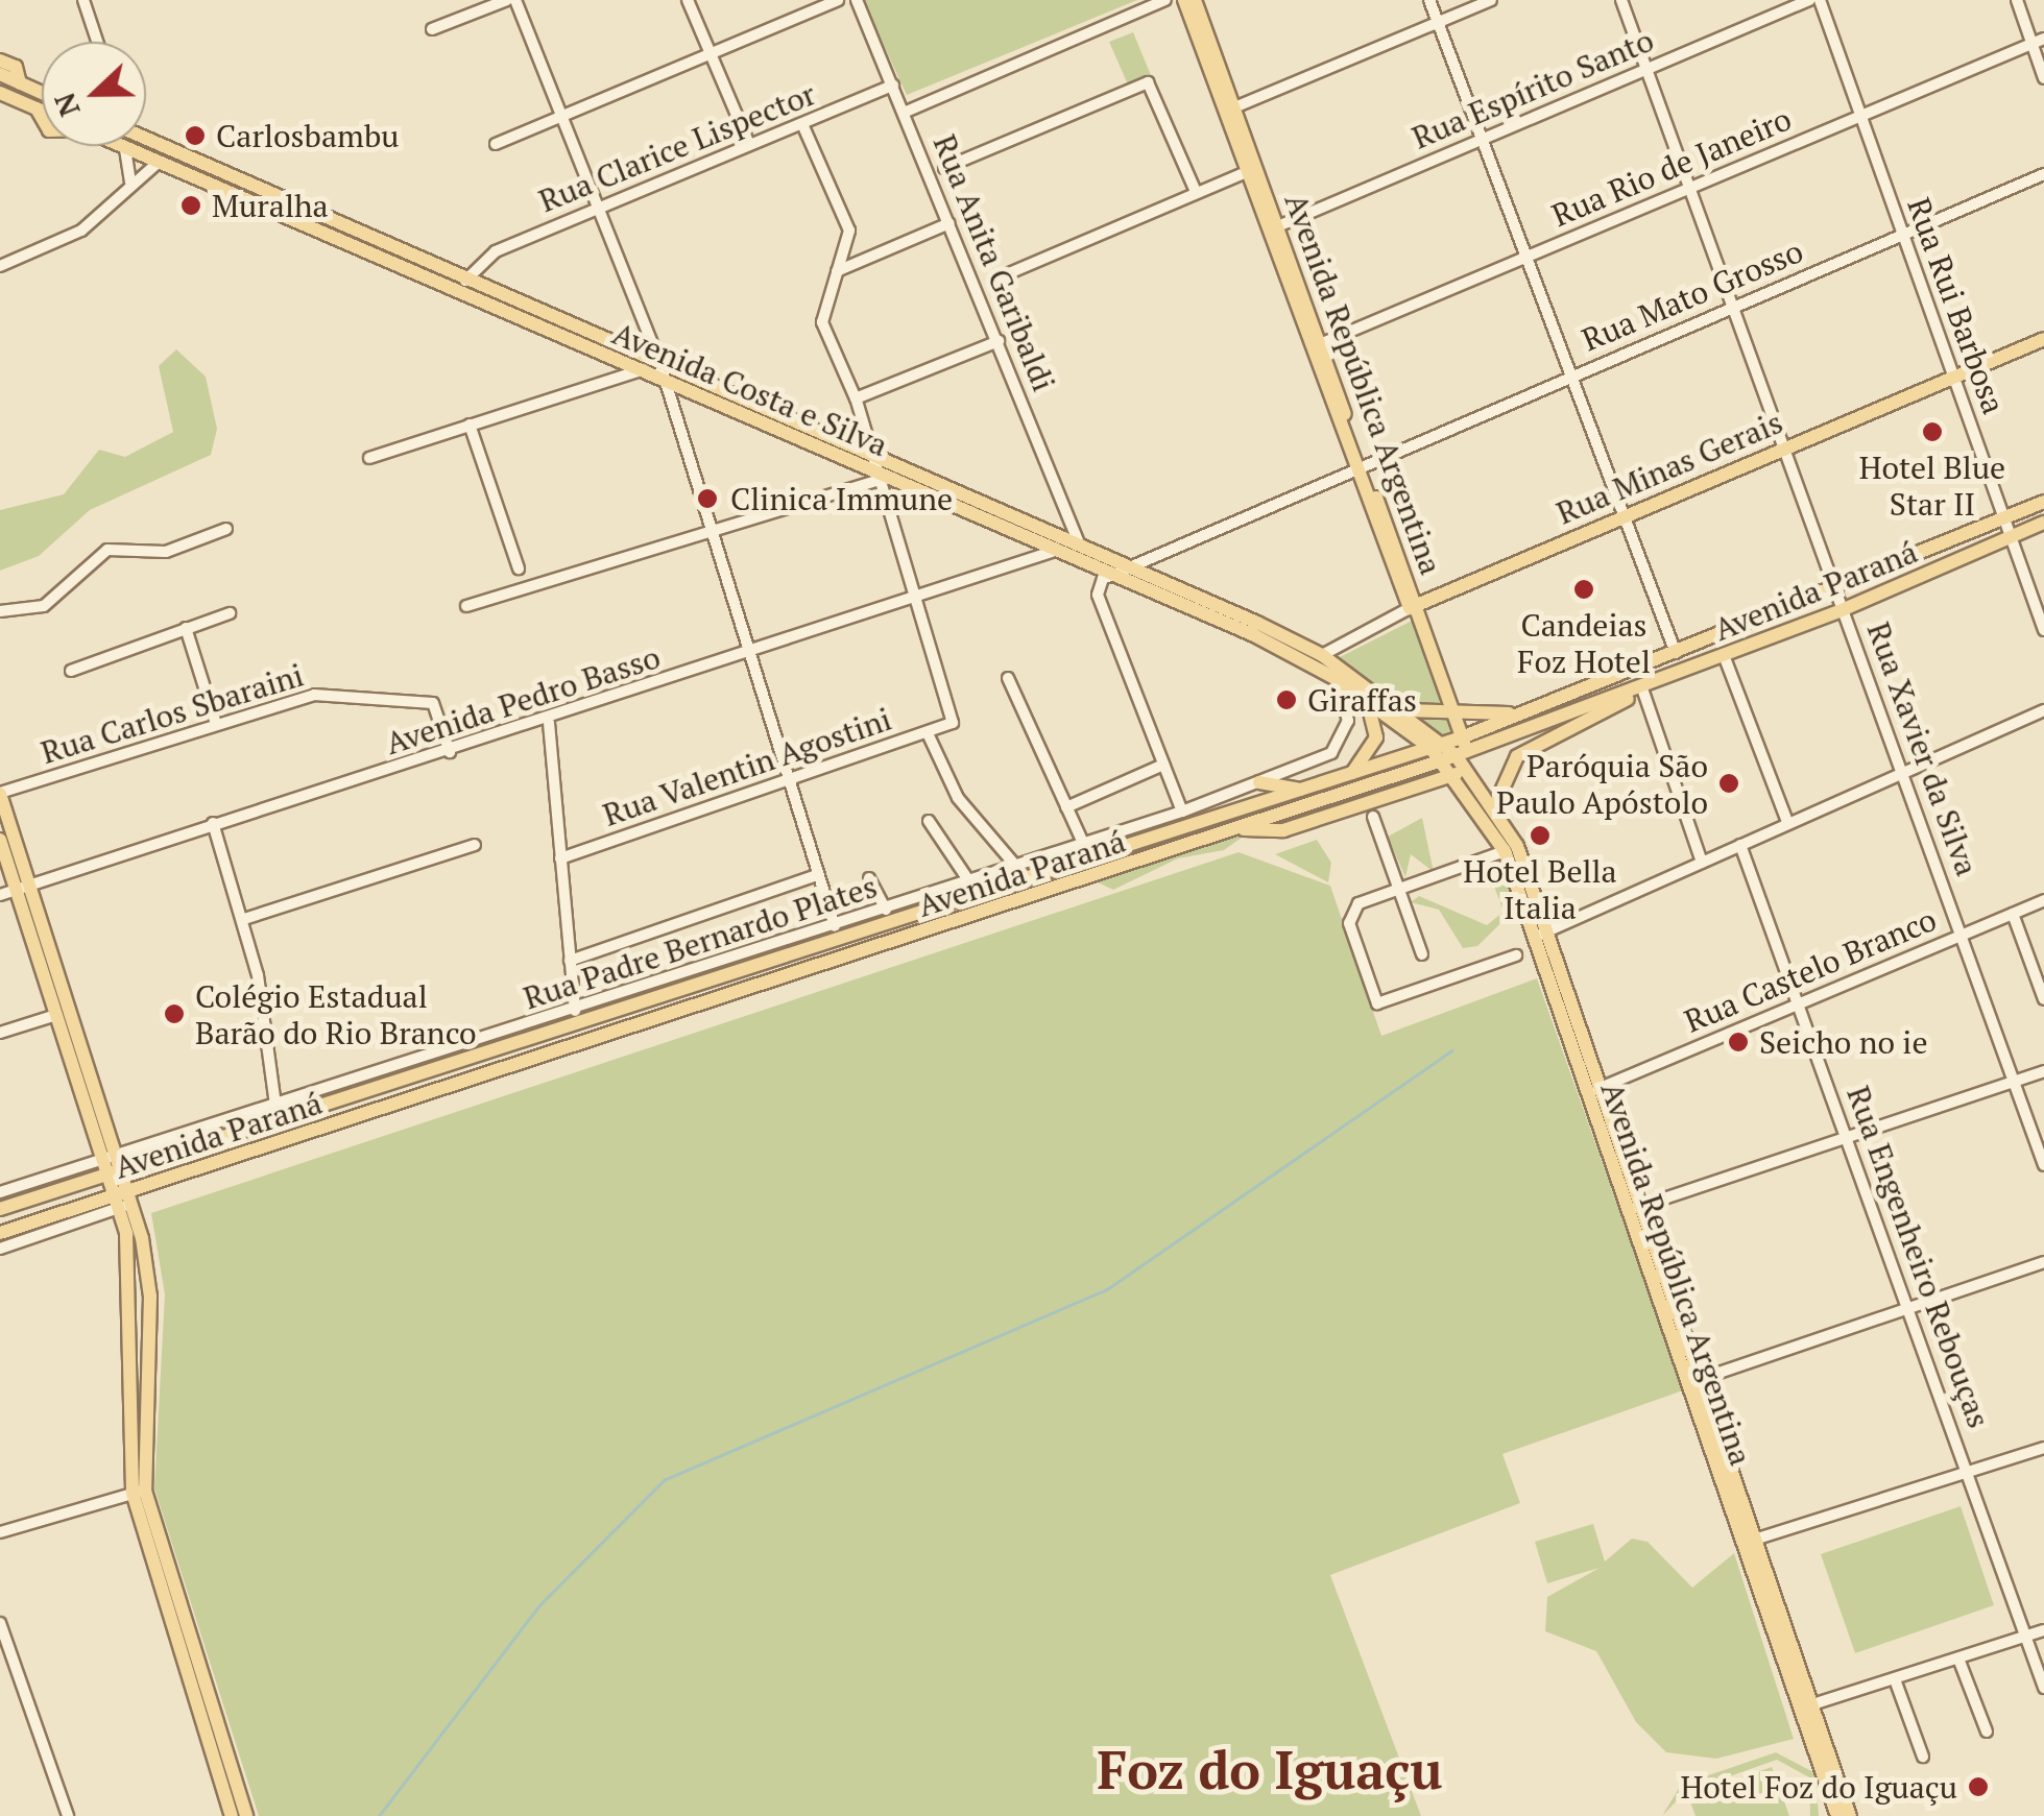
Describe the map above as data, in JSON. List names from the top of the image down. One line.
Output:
{"streets":{"main road":["Avenida República Argentina","Avenida Costa e Silva","Rua Minas Gerais","Avenida Paraná"],"street":["Rua Espírito Santo","Rua Clarice Lispector","Rua Rio de Janeiro","Rua Anita Garibaldi","Rua Mato Grosso","Rua Rui Barbosa","Avenida Pedro Basso","Rua Carlos Sbaraini","Rua Xavier da Silva","Rua Valentin Agostini","Rua Padre Bernardo Plates","Rua Castelo Branco","Rua Engenheiro Rebouças"]},"crossings":[["Rua Espírito Santo","Avenida República Argentina"],["Rua Espírito Santo","Rua Xavier da Silva"],["Rua Clarice Lispector","Rua Anita Garibaldi"],["Rua Clarice Lispector","Avenida Costa e Silva"],["Rua Rio de Janeiro","Rua Rui Barbosa"],["Rua Rio de Janeiro","Avenida República Argentina"],["Rua Rio de Janeiro","Rua Xavier da Silva"],["Rua Anita Garibaldi","Avenida Costa e Silva"],["Rua Mato Grosso","Rua Rui Barbosa"],["Rua Mato Grosso","Avenida República Argentina"],["Rua Mato Grosso","Avenida Costa e Silva"],["Rua Mato Grosso","Rua Xavier da Silva"],["Rua Rui Barbosa","Rua Minas Gerais"],["Rua Rui Barbosa","Avenida Paraná"],["Avenida República Argentina","Avenida Costa e Silva"],["Avenida República Argentina","Rua Minas Gerais"],["Avenida República Argentina","Avenida Paraná"],["Avenida República Argentina","Rua Castelo Branco"],["Avenida Costa e Silva","Rua Minas Gerais"],["Avenida Costa e Silva","Avenida Paraná"],["Avenida Costa e Silva","Avenida Pedro Basso"],["Avenida Costa e Silva","Rua Padre Bernardo Plates"],["Rua Minas Gerais","Rua Xavier da Silva"],["Avenida Paraná","Rua Xavier da Silva"],["Avenida Pedro Basso","Rua Carlos Sbaraini"],["Avenida Pedro Basso","Rua Valentin Agostini"],["Rua Xavier da Silva","Rua Castelo Branco"],["Rua Castelo Branco","Rua Engenheiro Rebouças"]],"districts":["Foz do Iguaçu"],"places":["Carlosbambu","Muralha","Hotel Blue Star II","Clinica Immune","Candeias Foz Hotel","Giraffas","Paróquia São Paulo Apóstolo","Hotel Bella Italia","Colégio Estadual Barão do Rio Branco","Seicho no ie","Hotel Foz do Iguaçu"],"north":"left"}
